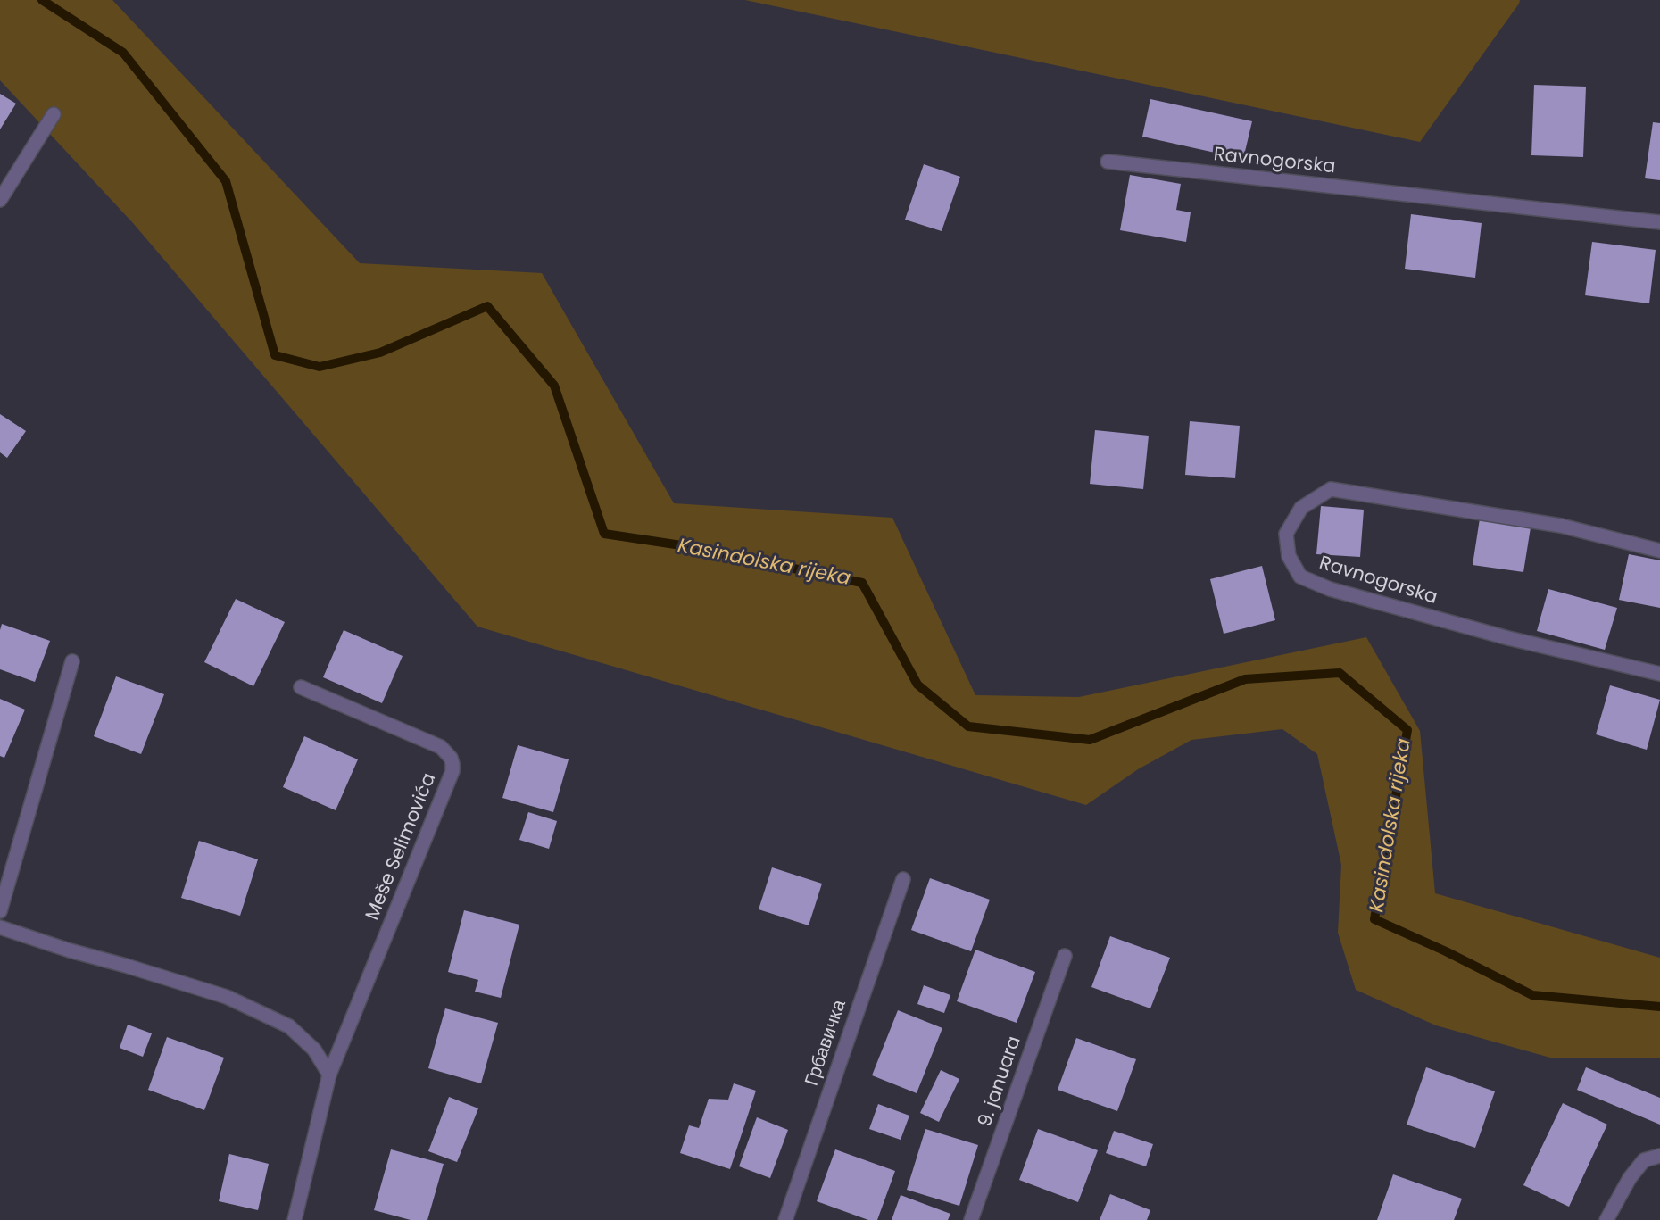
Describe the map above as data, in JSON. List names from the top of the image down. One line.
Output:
{"streets":{"street":["Ravnogorska","Meše Selimovića","Грбавичка","9. januara"]},"water":["Kasindolska rijeka"]}
